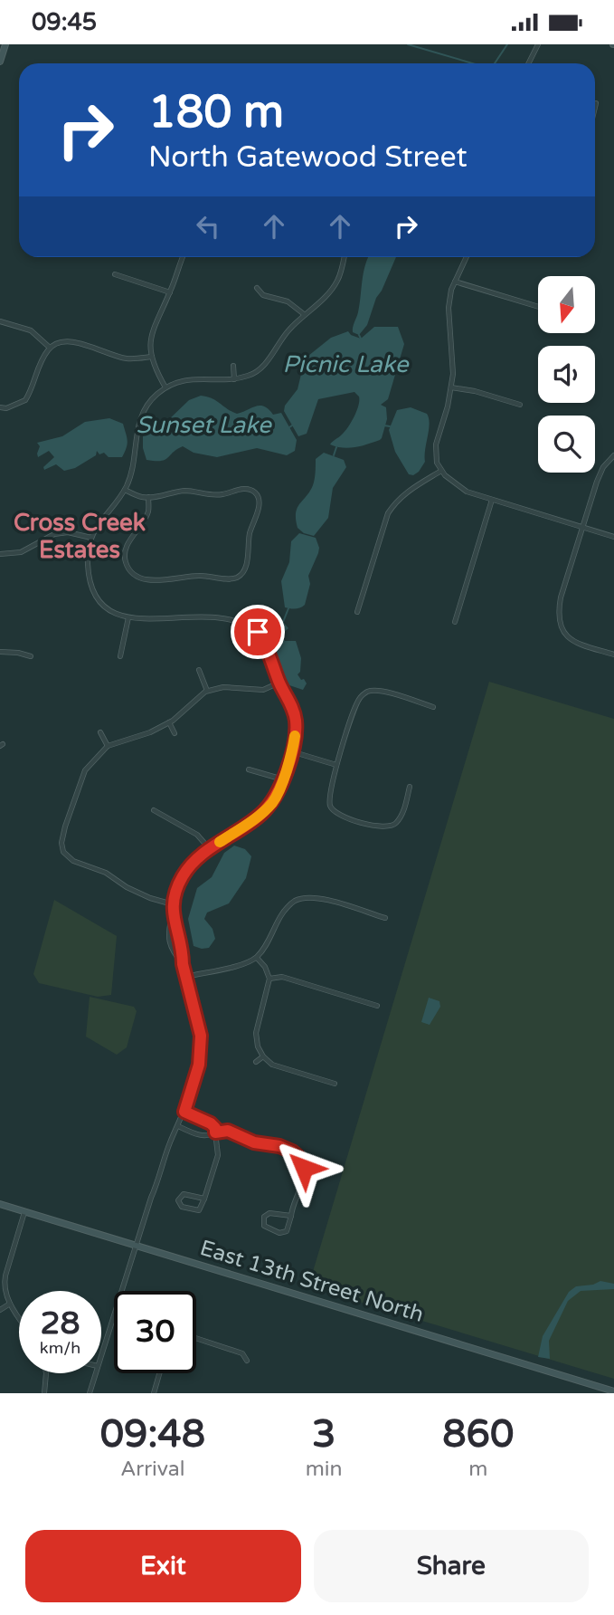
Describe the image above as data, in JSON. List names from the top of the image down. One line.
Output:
{"streets":{"main road":["East 13th Street North"]},"districts":["Cross Creek Estates"],"water":["Picnic Lake","Sunset Lake"],"north":"bottom","page":{"status":"09:45","turn":["180 m","North Gatewood Street"],"speed":"28 km/h","limit":"30","eta":["09:48","Arrival","3","min","860","m"],"buttons":["Exit","Share"]}}
